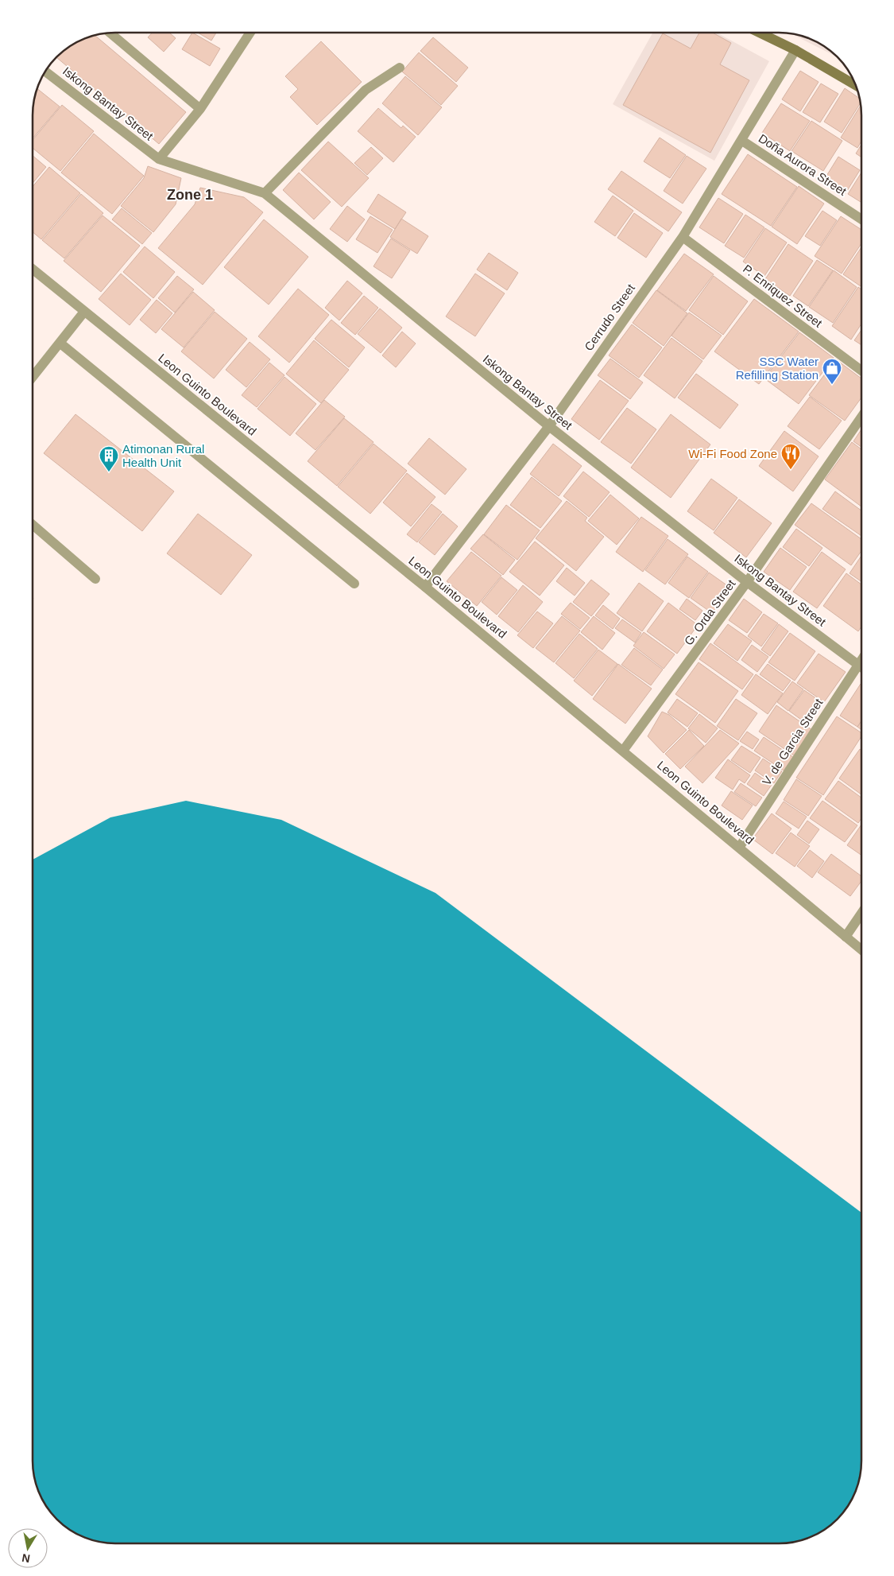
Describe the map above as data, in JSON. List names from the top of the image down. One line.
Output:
{"streets":{"street":["Iskong Bantay Street","Doña Aurora Street","P. Enriquez Street","Cerrudo Street","Leon Guinto Boulevard","G. Orda Street","V. de Garcia Street"]},"crossings":[["Iskong Bantay Street","Cerrudo Street"],["Iskong Bantay Street","G. Orda Street"],["Iskong Bantay Street","V. de Garcia Street"],["Doña Aurora Street","Cerrudo Street"],["P. Enriquez Street","Cerrudo Street"],["Cerrudo Street","Leon Guinto Boulevard"],["Leon Guinto Boulevard","G. Orda Street"],["Leon Guinto Boulevard","V. de Garcia Street"]],"districts":["Zone 1"],"places":{"shop":["SSC Water Refilling Station"],"restaurant":["Wi-Fi Food Zone"],"building":["Atimonan Rural Health Unit"]},"north":"bottom"}
